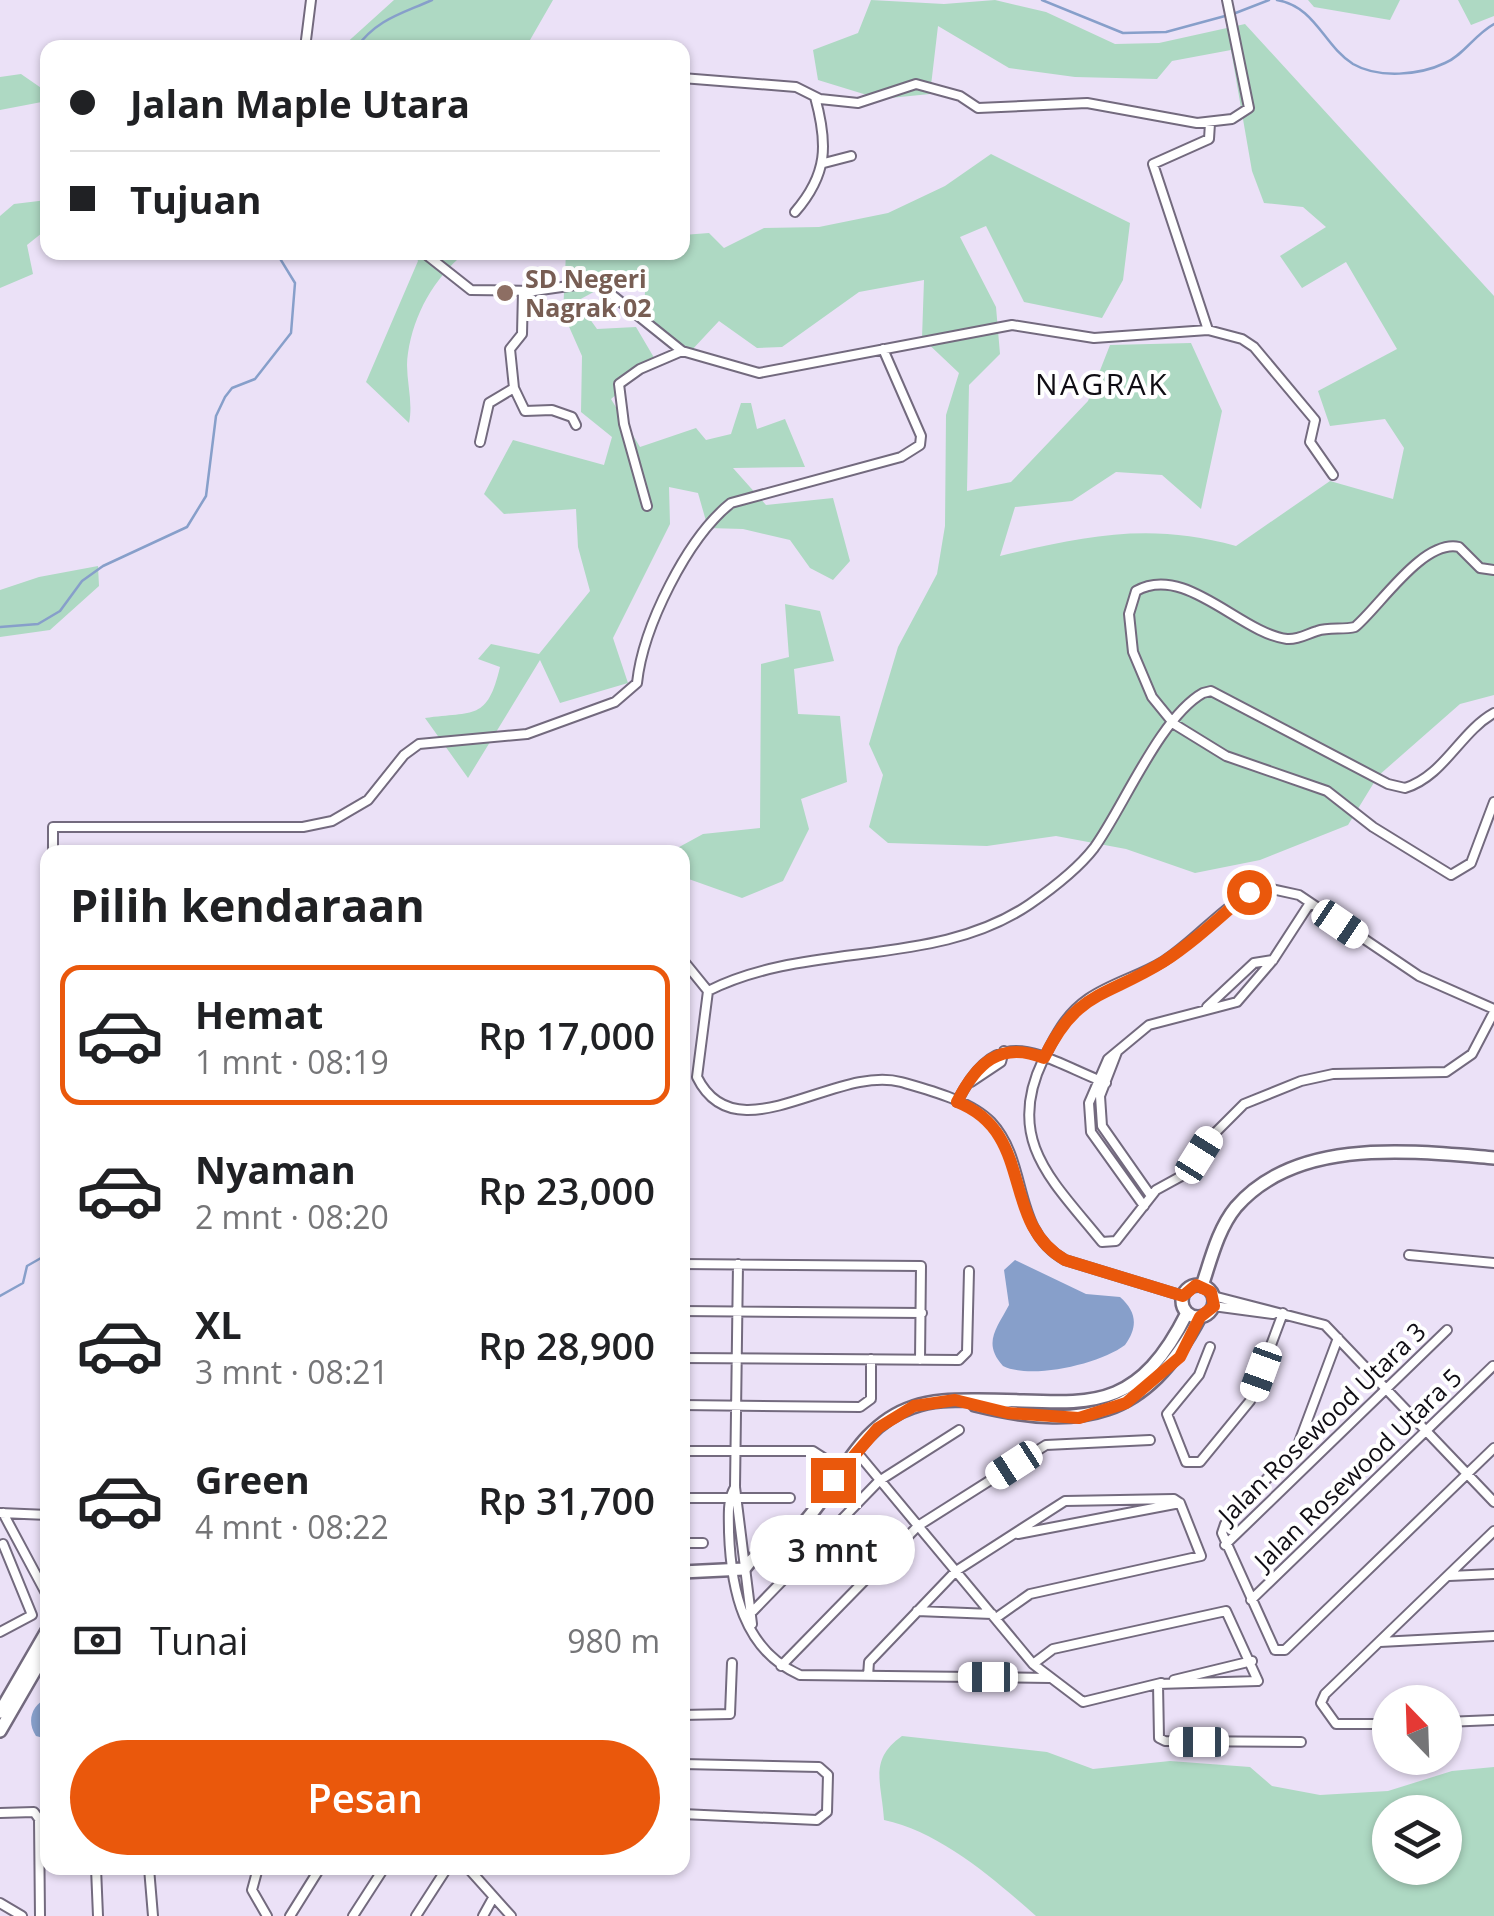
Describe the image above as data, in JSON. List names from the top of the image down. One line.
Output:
{"streets":{"street":["Jalan Rosewood Utara 3","Jalan Rosewood Utara 5"]},"districts":["NAGRAK"],"places":["SD Negeri Nagrak 02"],"north":"top left","page":{"banner":["Jalan Maple Utara","Tujuan"],"heading":"Pilih kendaraan","list":[{"name":"Hemat","note":"1 mnt · 08:19","value":"Rp 17,000"},{"name":"Nyaman","note":"2 mnt · 08:20","value":"Rp 23,000"},{"name":"XL","note":"3 mnt · 08:21","value":"Rp 28,900"},{"name":"Green","note":"4 mnt · 08:22","value":"Rp 31,700"}],"bubble":"3 mnt","pay":["Tunai","980 m"],"buttons":"Pesan"}}
